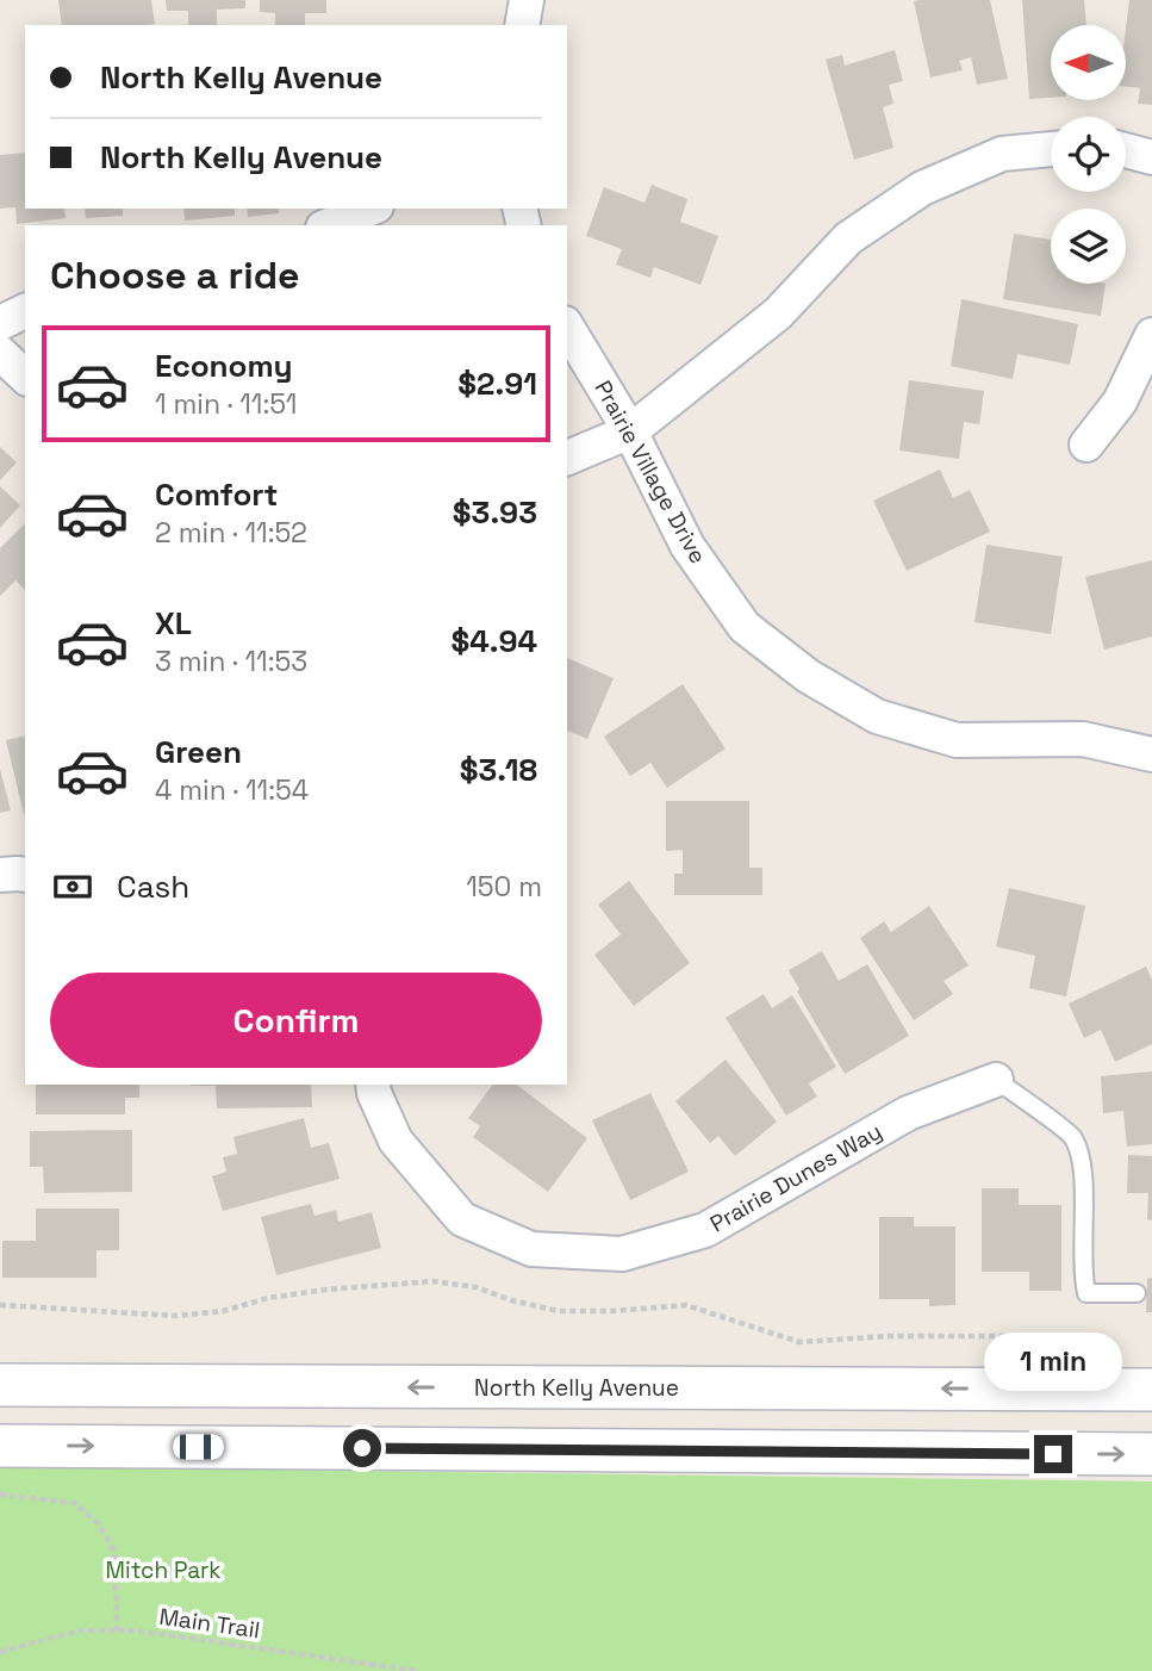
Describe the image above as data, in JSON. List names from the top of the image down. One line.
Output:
{"streets":{"street":["Prairie Village Drive","Prairie Dunes Way","North Kelly Avenue"],"path":["Main Trail"]},"parks":["Mitch Park"],"north":"left","page":{"banner":["North Kelly Avenue","North Kelly Avenue"],"heading":"Choose a ride","list":[{"name":"Economy","note":"1 min · 11:51","value":"$2.91"},{"name":"Comfort","note":"2 min · 11:52","value":"$3.93"},{"name":"XL","note":"3 min · 11:53","value":"$4.94"},{"name":"Green","note":"4 min · 11:54","value":"$3.18"}],"pay":["Cash","150 m"],"buttons":"Confirm","bubble":"1 min"}}
